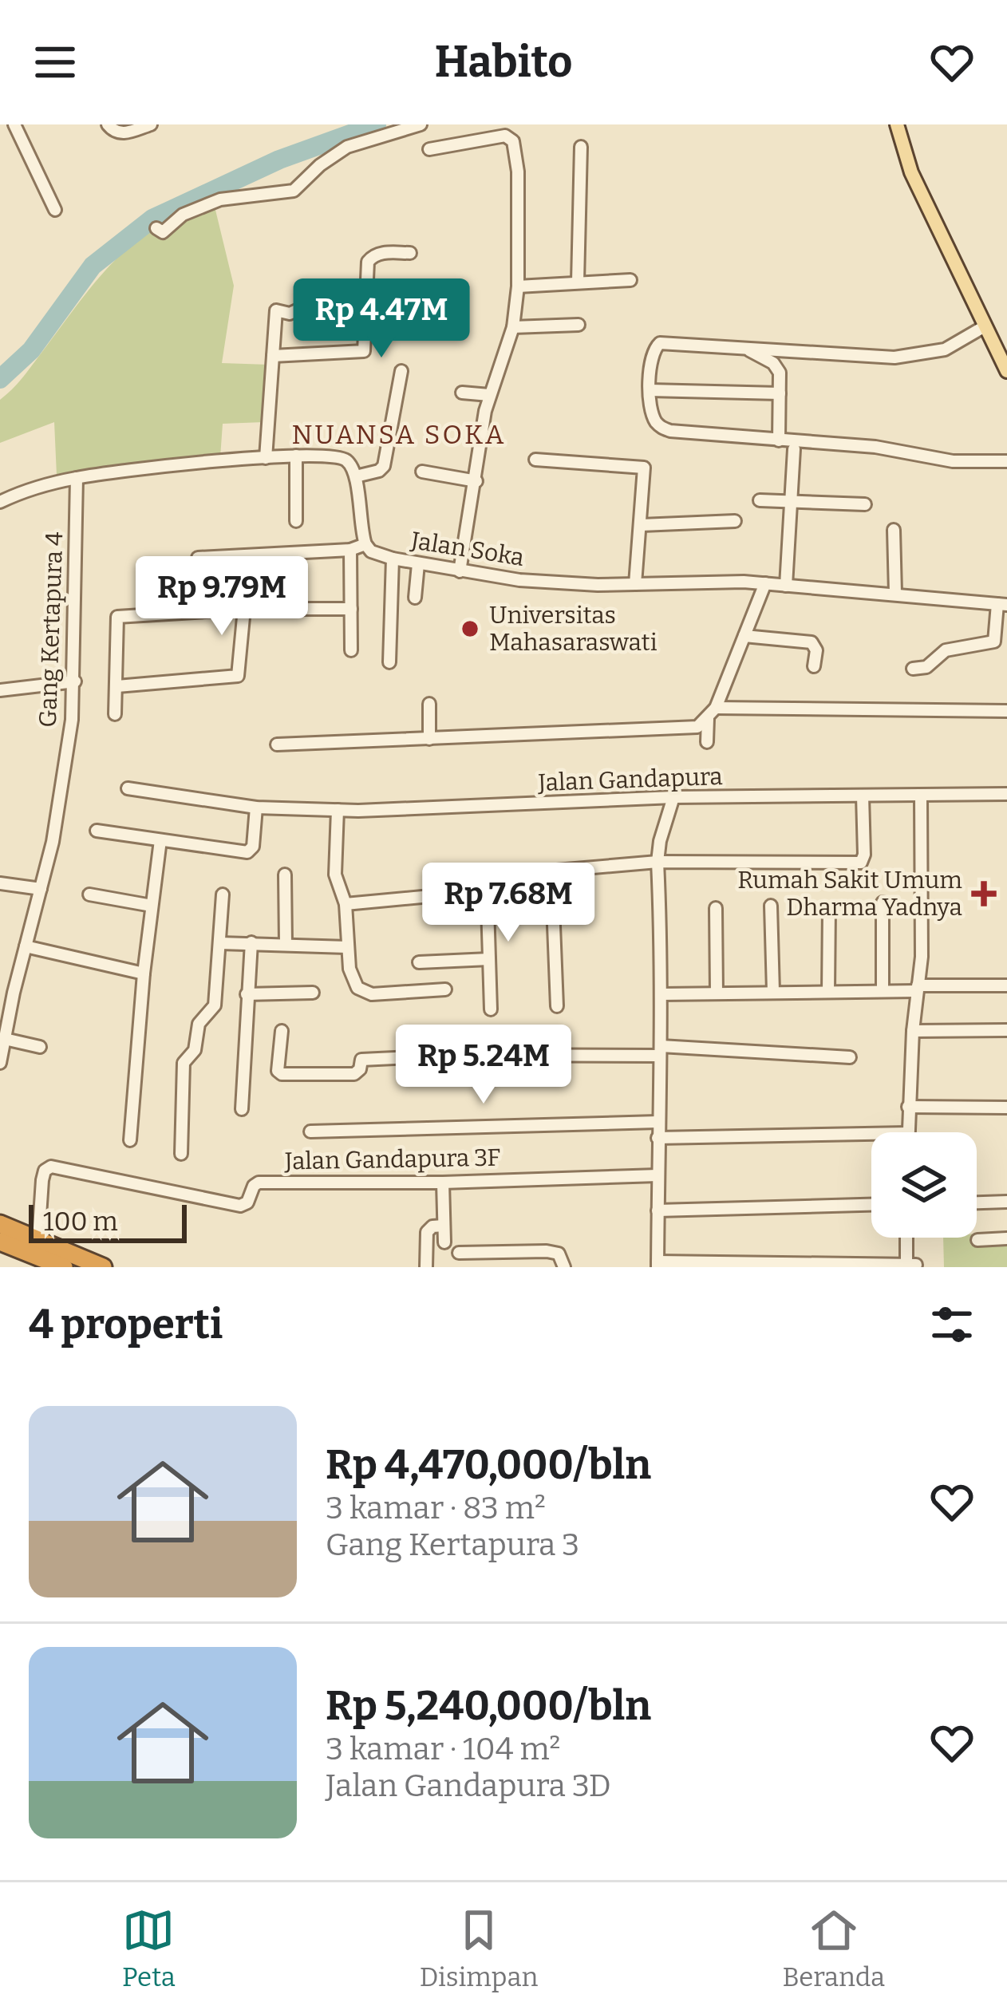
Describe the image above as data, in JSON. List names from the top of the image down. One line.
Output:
{"streets":{"street":["Jalan Soka","Gang Kertapura 4","Jalan Gandapura","Jalan Gandapura 3F"]},"districts":["NUANSA SOKA"],"places":{"other":["Universitas Mahasaraswati"],"health":["Rumah Sakit Umum Dharma Yadnya"]},"scale_bar":"100 m","page":{"header":"Habito","price":["Rp 4.47M","Rp 9.79M","Rp 7.68M","Rp 5.24M"],"scale":"100 m","heading":"4 properti","list":[{"name":"Rp 4,470,000/bln","note":"3 kamar · 83 m² · Gang Kertapura 3"},{"name":"Rp 5,240,000/bln","note":"3 kamar · 104 m² · Jalan Gandapura 3D"}],"tabs":["Peta","Disimpan","Beranda"]}}
